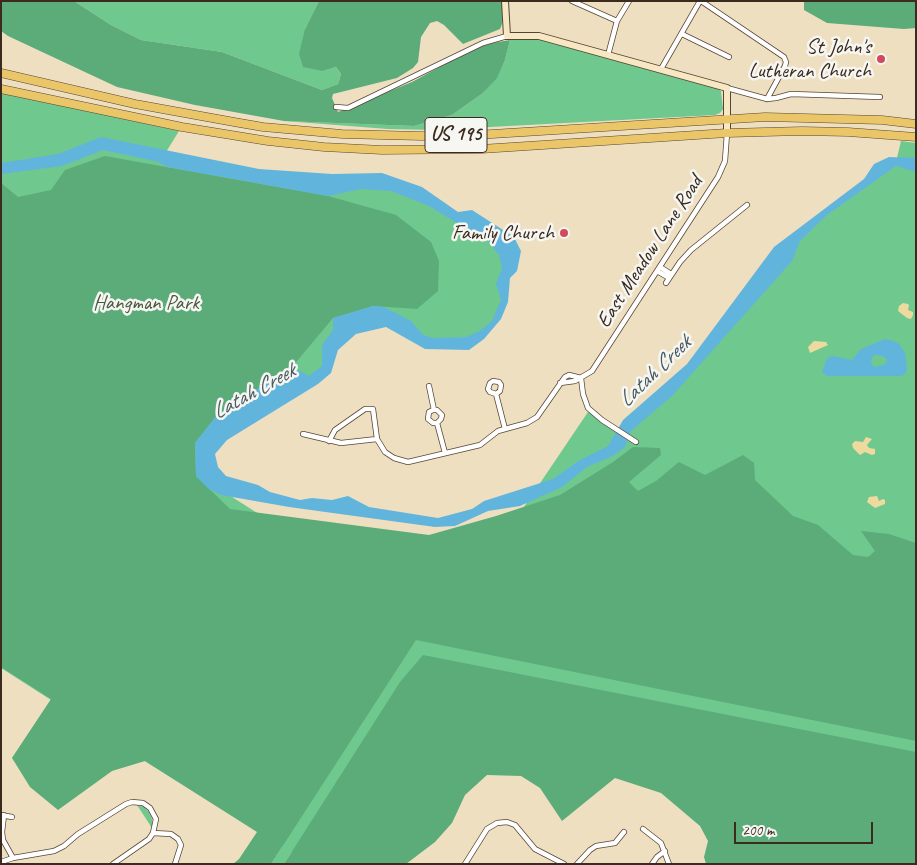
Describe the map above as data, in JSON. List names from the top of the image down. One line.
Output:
{"streets":{"highway":["US 195"],"street":["East Meadow Lane Road"]},"crossings":[["US 195","East Meadow Lane Road"]],"water":["Latah Creek"],"parks":["Hangman Park"],"places":["St John's Lutheran Church","Family Church"],"scale_bar":"200 m"}
